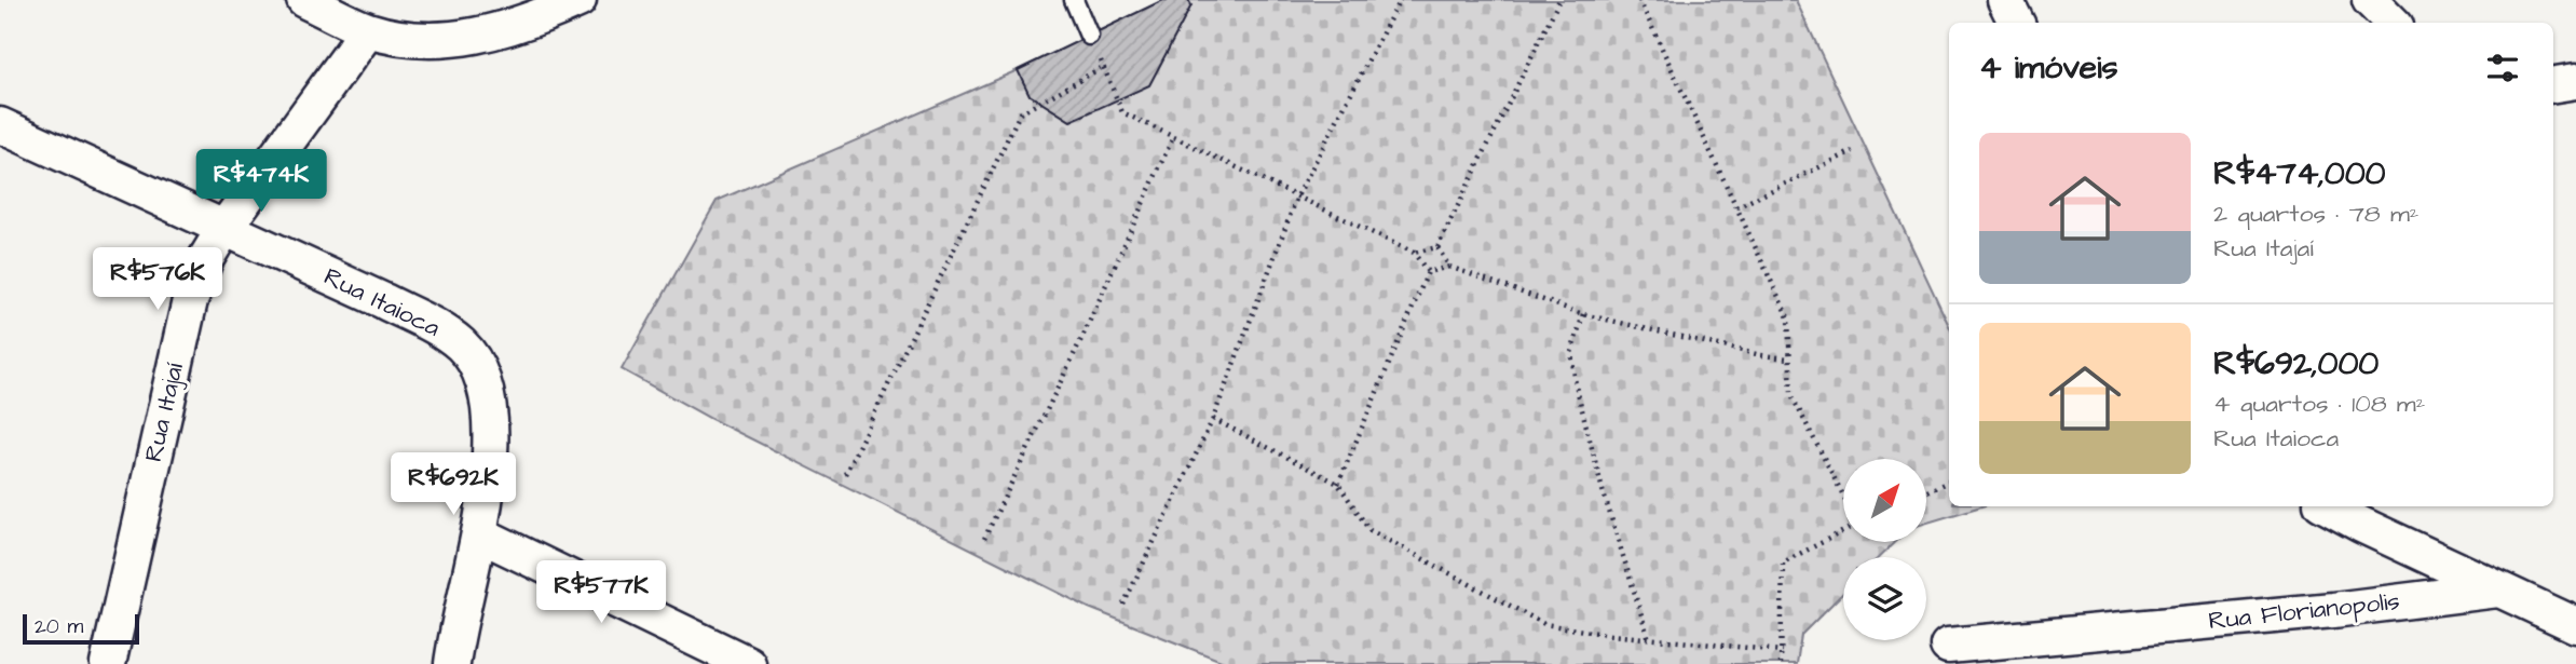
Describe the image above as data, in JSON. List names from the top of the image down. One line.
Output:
{"streets":{"street":["Rua Itaioca","Rua Itajaí","Rua Florianopolis"]},"crossings":[["Rua Itaioca","Rua Itajaí"]],"scale_bar":"20 m","north":"top right","page":{"heading":"4 imóveis","list":[{"name":"R$474,000","note":"2 quartos · 78 m² · Rua Itajaí"},{"name":"R$692,000","note":"4 quartos · 108 m² · Rua Itaioca"}],"price":["R$474K","R$576K","R$692K","R$577K"],"scale":"20 m"}}
